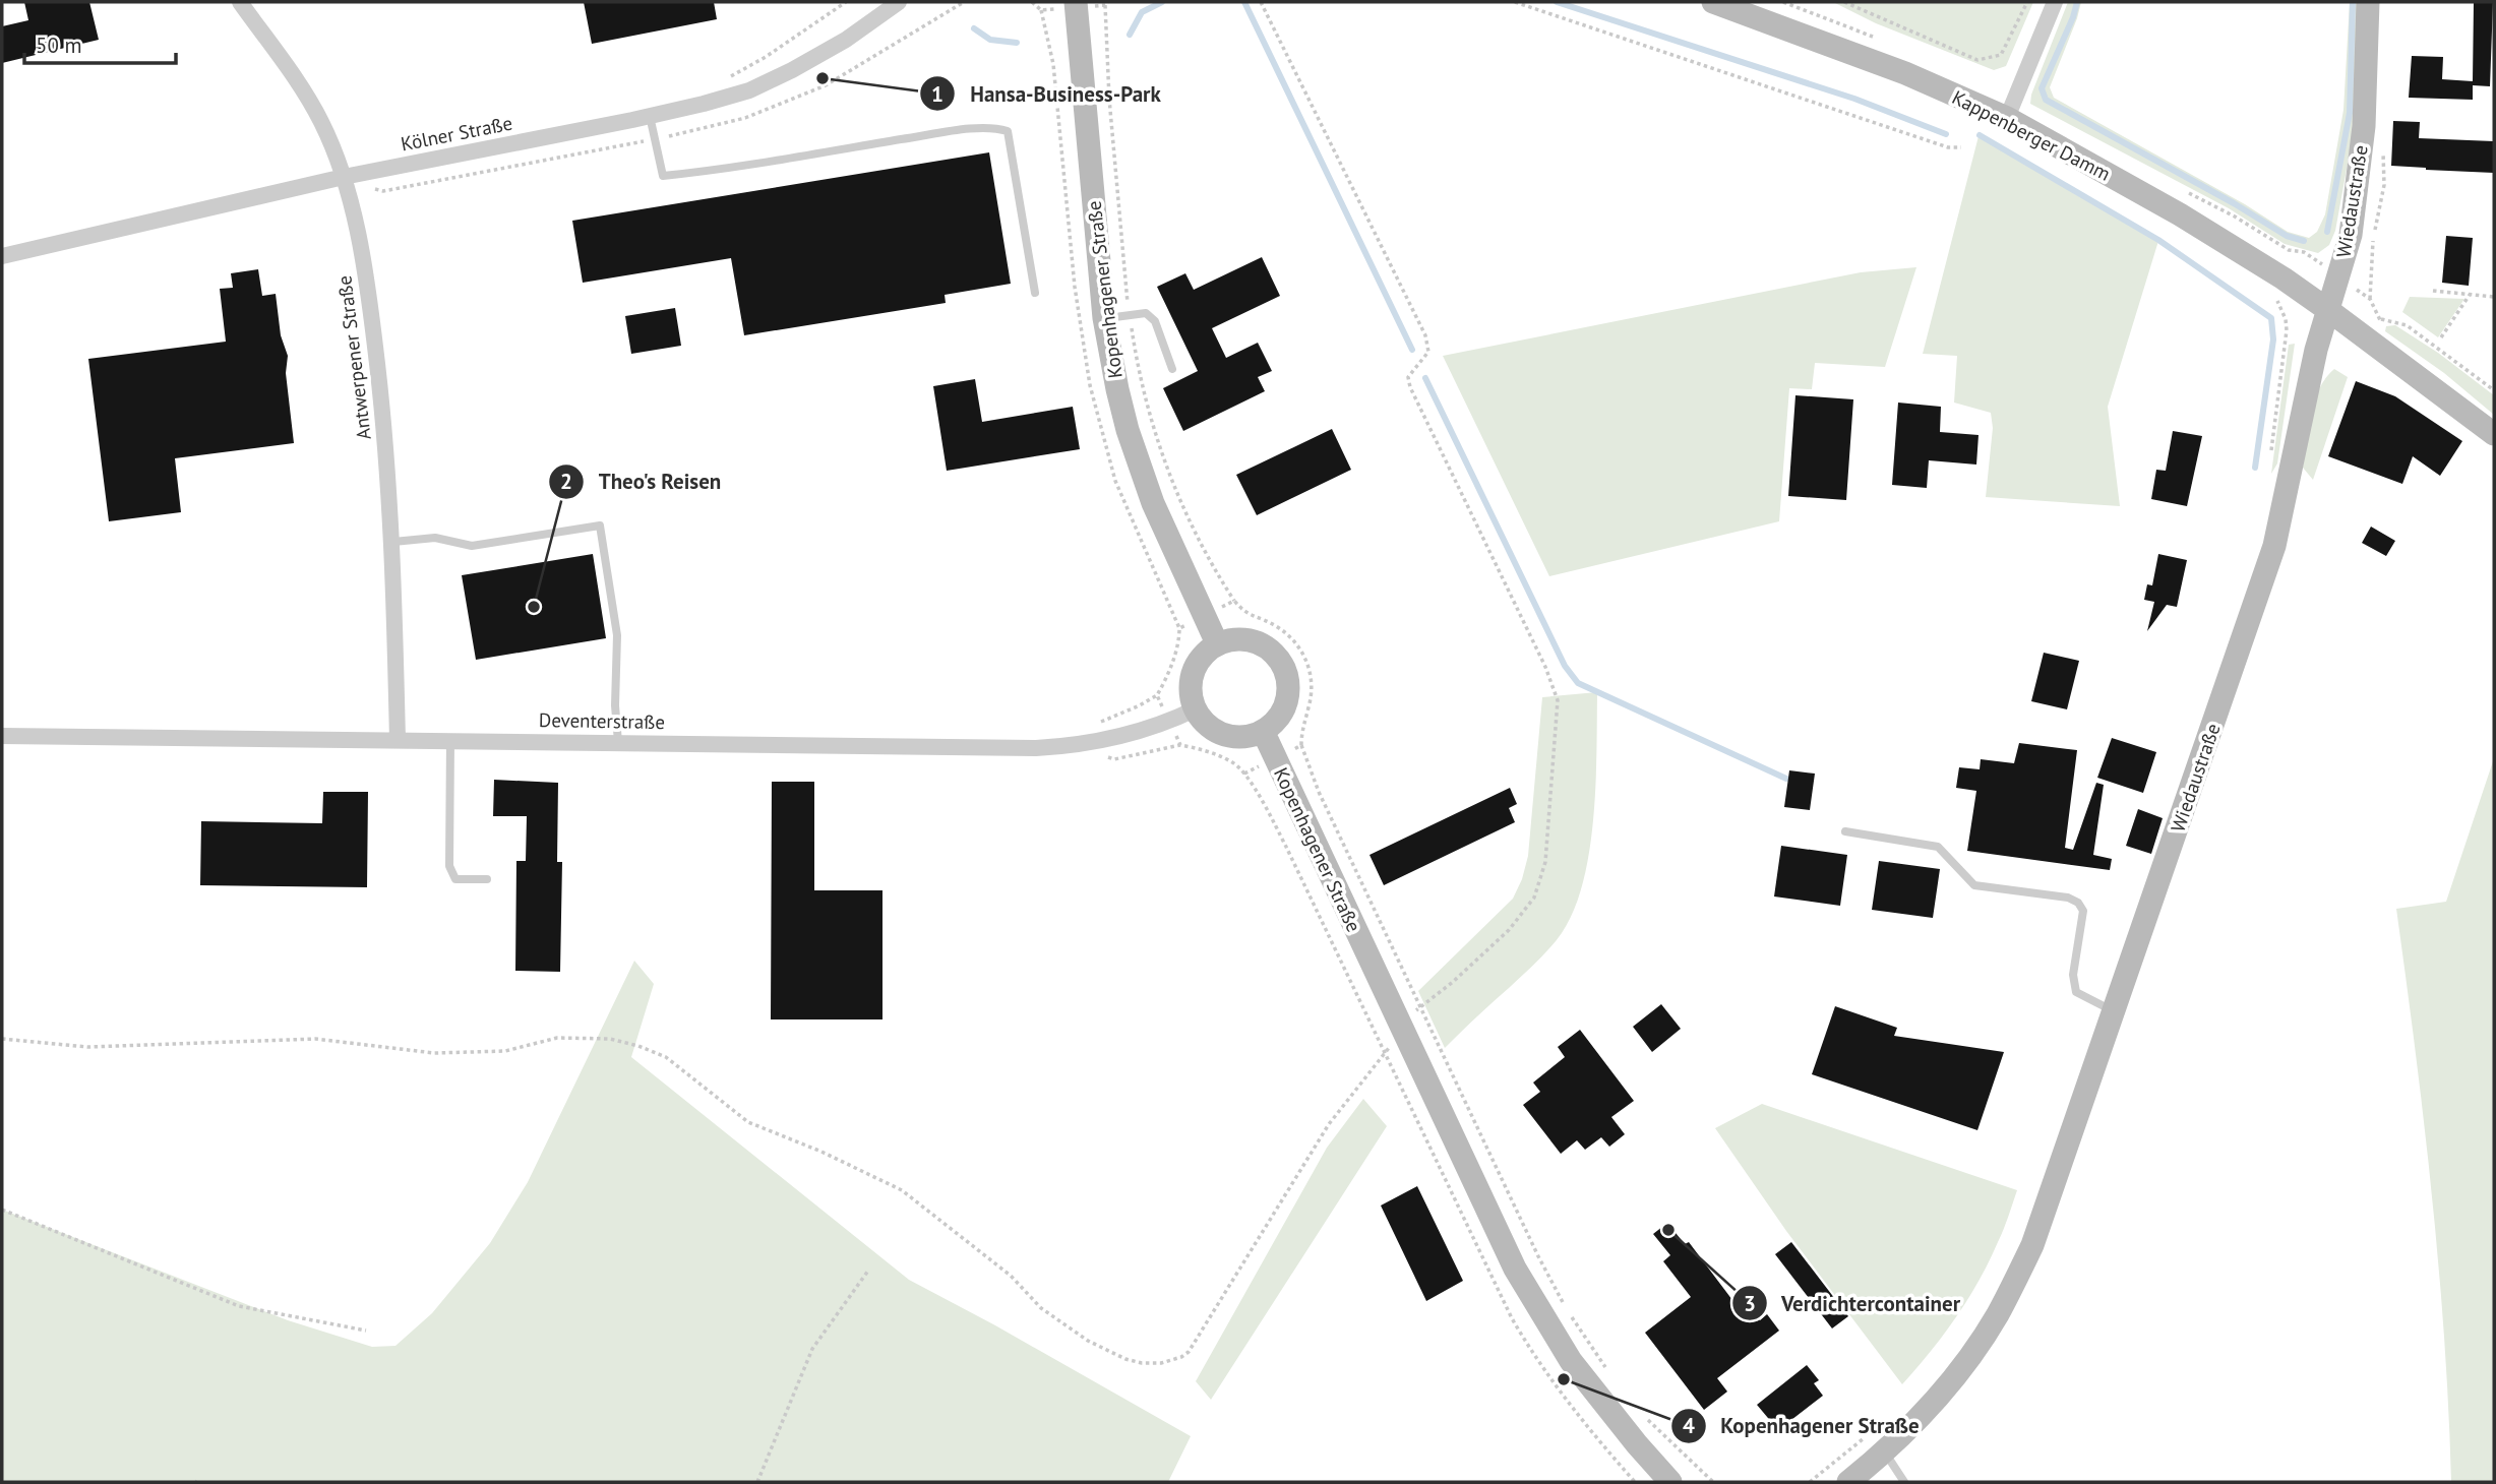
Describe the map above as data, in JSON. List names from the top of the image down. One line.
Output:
{"streets":{"main road":["Kappenberger Damm","Wiedaustraße","Kopenhagener Straße"],"street":["Kölner Straße","Antwerpener Straße","Deventerstraße"]},"crossings":[["Kölner Straße","Antwerpener Straße"],["Kappenberger Damm","Wiedaustraße"],["Kopenhagener Straße","Deventerstraße"],["Antwerpener Straße","Deventerstraße"]],"places":["Hansa-Business-Park","Theo's Reisen","Verdichtercontainer","Kopenhagener Straße"],"scale_bar":"50 m"}
